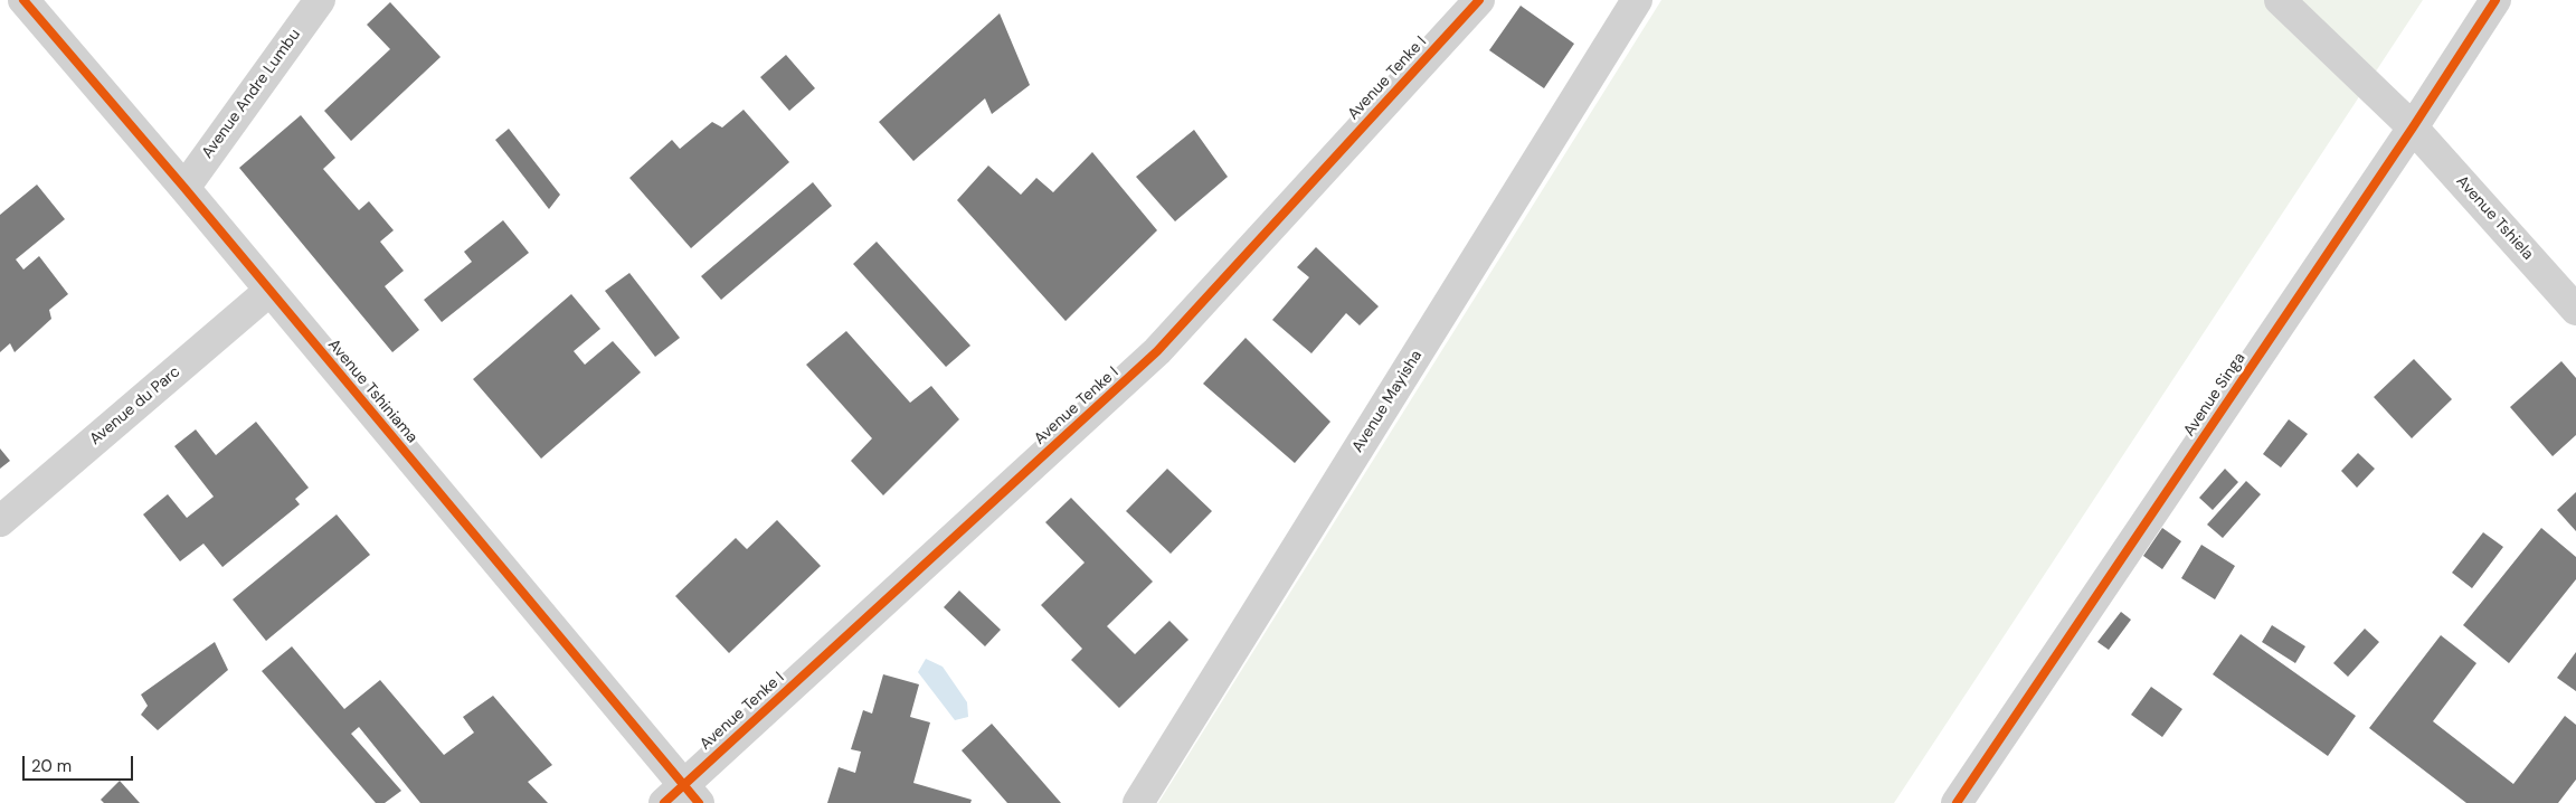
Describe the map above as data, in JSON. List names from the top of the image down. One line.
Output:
{"streets":{"street":["Avenue Tenke I","Avenue Andre Lumbu","Avenue Tshiela","Avenue Tshiniama","Avenue Singa","Avenue Mayisha","Avenue du Parc"]},"crossings":[["Avenue Tenke I","Avenue Tshiniama"],["Avenue Andre Lumbu","Avenue Tshiniama"],["Avenue Tshiela","Avenue Singa"],["Avenue Tshiniama","Avenue du Parc"]],"scale_bar":"20 m"}
